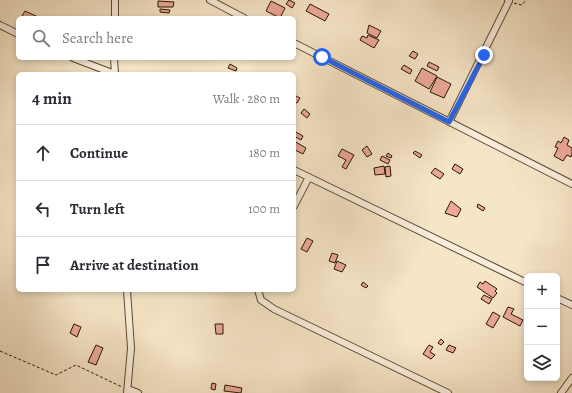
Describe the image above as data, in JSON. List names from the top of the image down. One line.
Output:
{"page":{"search":"Search here","heading":["4 min","Walk · 280 m"],"list":[["Continue","180 m"],["Turn left","100 m"],"Arrive at destination"],"map_buttons":["+","−"]}}
